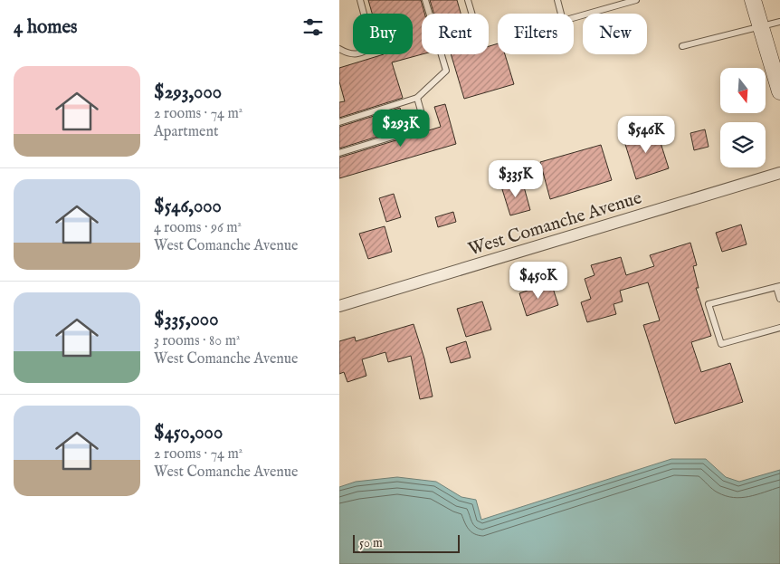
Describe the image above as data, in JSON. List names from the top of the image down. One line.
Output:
{"streets":{"street":["West Comanche Avenue"]},"scale_bar":"50 m","north":"bottom","page":{"heading":"4 homes","chip":["Buy","Rent","Filters","New"],"list":[{"name":"$293,000","note":"2 rooms · 74 m² · Apartment"},{"name":"$546,000","note":"4 rooms · 96 m² · West Comanche Avenue"},{"name":"$335,000","note":"3 rooms · 80 m² · West Comanche Avenue"},{"name":"$450,000","note":"2 rooms · 74 m² · West Comanche Avenue"}],"price":["$293K","$546K","$335K","$450K"],"scale":"50 m"}}
